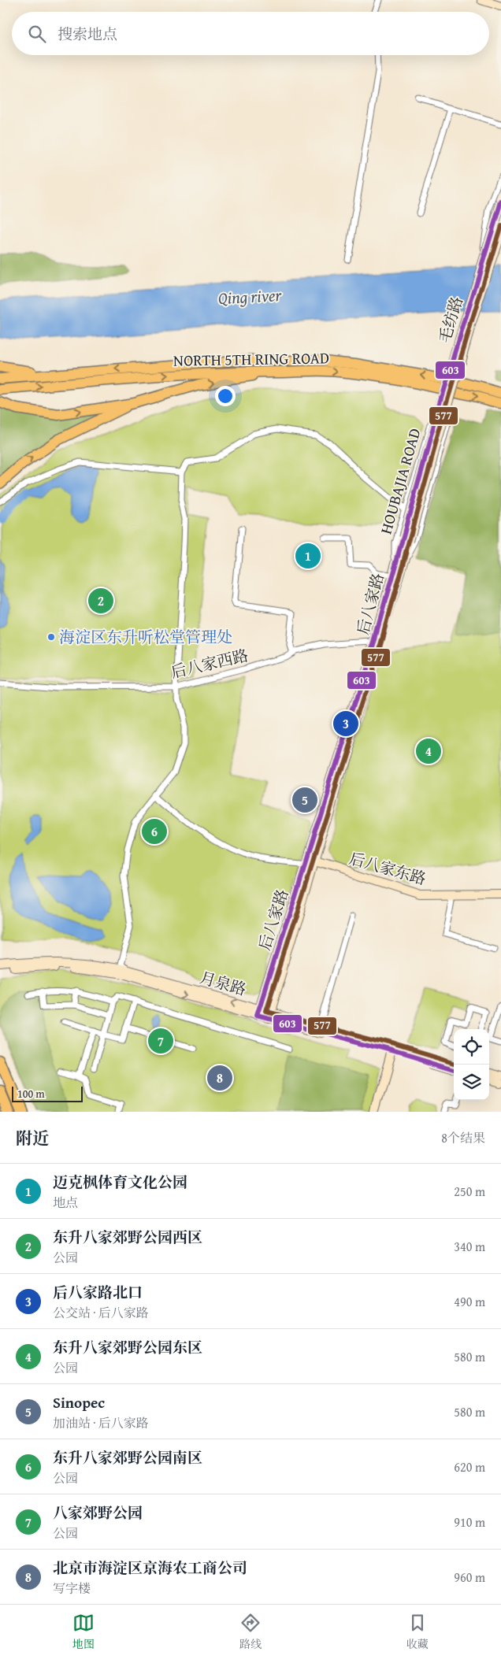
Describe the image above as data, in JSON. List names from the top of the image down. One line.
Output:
{"streets":{"highway":["NORTH 5TH RING ROAD"],"main road":["毛纺路","后八家路","后八家东路","月泉路"],"street":["HOUBAJIA ROAD","后八家西路"]},"crossings":[["毛纺路","后八家路"],["HOUBAJIA ROAD","后八家路"],["后八家路","后八家西路"],["后八家路","后八家东路"],["后八家路","月泉路"]],"water":["Qing river"],"places":["海淀区东升听松堂管理处"],"lines":["transit line 603","transit line 577"],"scale_bar":"100 m","page":{"search":"搜索地点","pins":["1","2","3","4","5","6","7","8"],"scale":"100 m","heading":["附近","8个结果"],"list":[{"mark":"1","name":"迈克枫体育文化公园","note":"地点","value":"250 m"},{"mark":"2","name":"东升八家郊野公园西区","note":"公园","value":"340 m"},{"mark":"3","name":"后八家路北口","note":"公交站 · 后八家路","value":"490 m"},{"mark":"4","name":"东升八家郊野公园东区","note":"公园","value":"580 m"},{"mark":"5","name":"Sinopec","note":"加油站 · 后八家路","value":"580 m"},{"mark":"6","name":"东升八家郊野公园南区","note":"公园","value":"620 m"},{"mark":"7","name":"八家郊野公园","note":"公园","value":"910 m"},{"mark":"8","name":"北京市海淀区京海农工商公司","note":"写字楼","value":"960 m"}],"nav":["地图","路线","收藏"]}}
